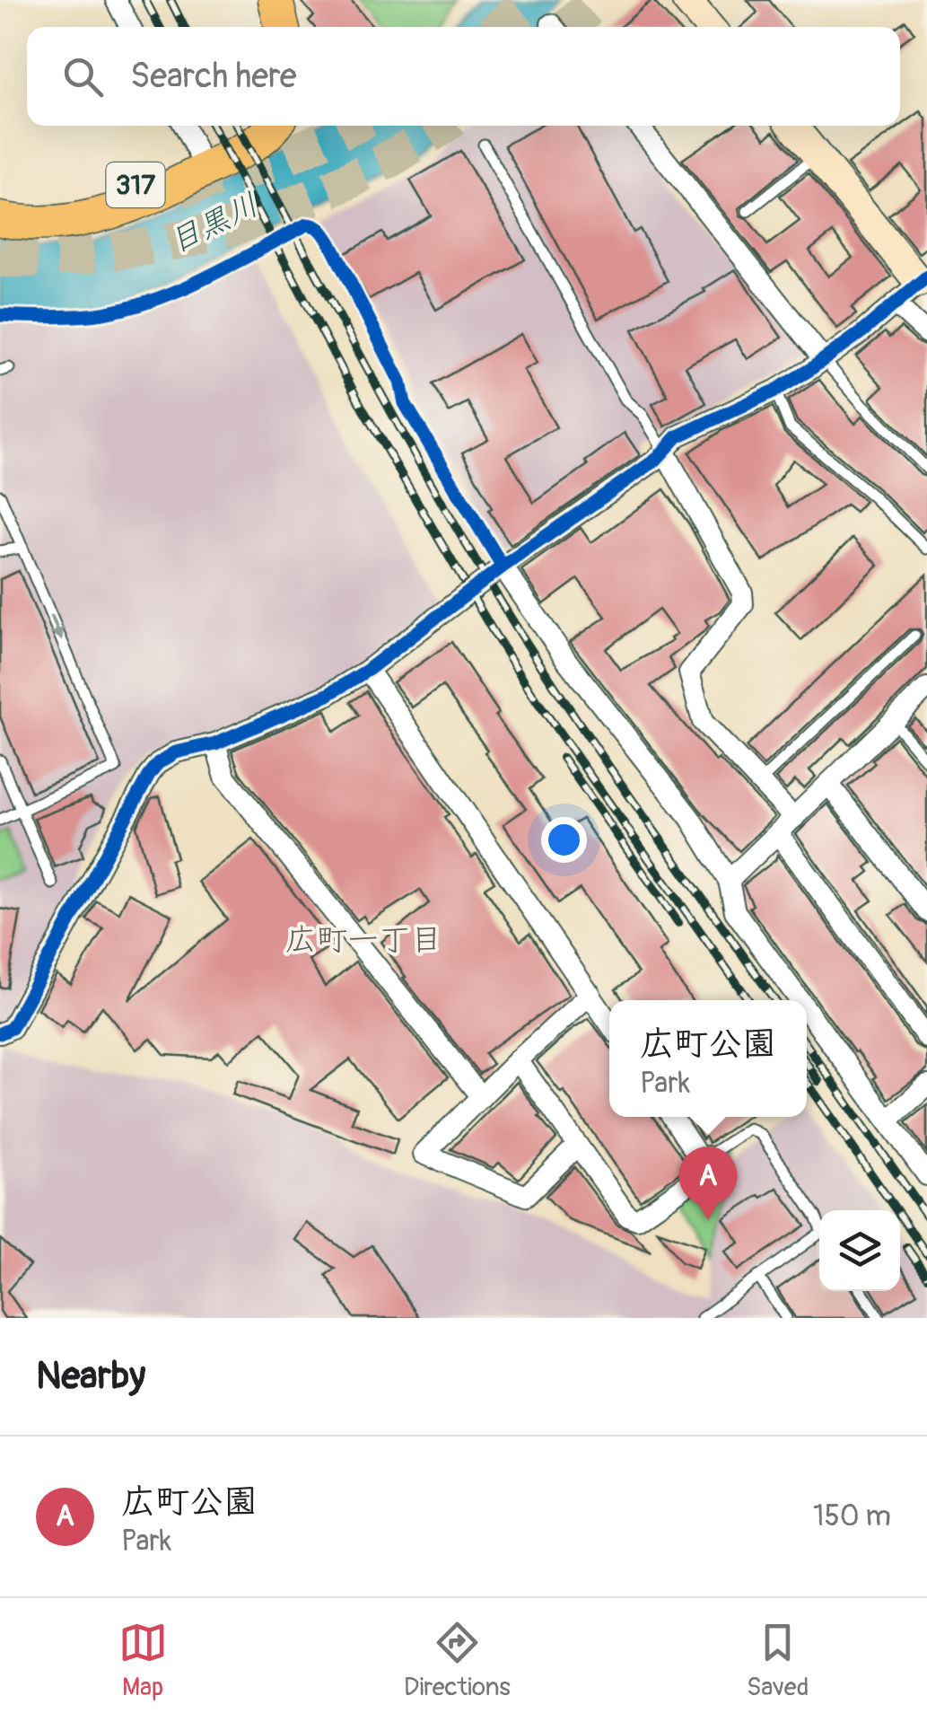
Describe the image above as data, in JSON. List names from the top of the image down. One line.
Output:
{"streets":{"main road":["317"]},"districts":["広町一丁目"],"water":["目黒川"],"page":{"search":"Search here","popup":["広町公園","Park"],"pins":"A","heading":"Nearby","list":[{"mark":"A","name":"広町公園","note":"Park","value":"150 m"}],"nav":["Map","Directions","Saved"]}}
